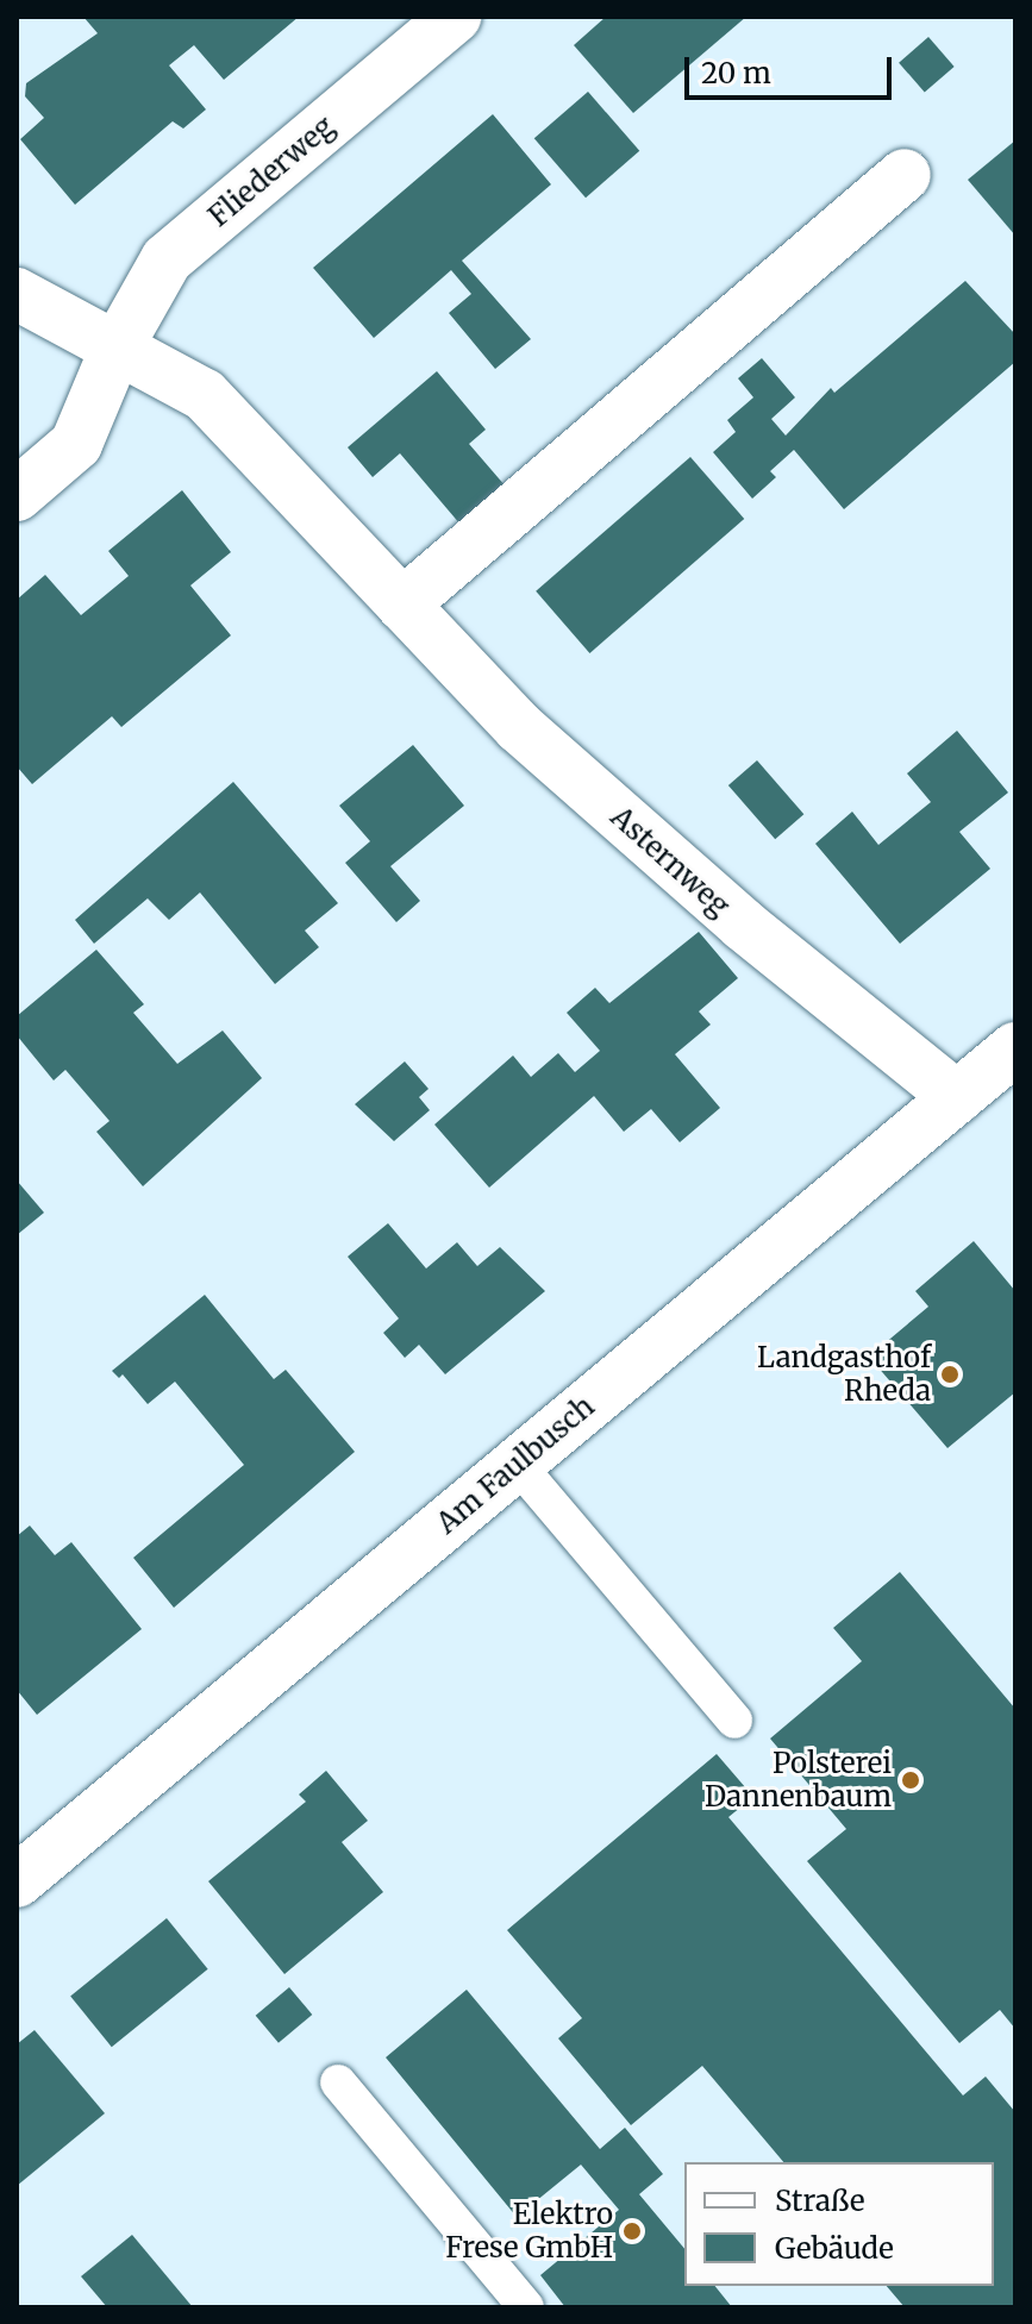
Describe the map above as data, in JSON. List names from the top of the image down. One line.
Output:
{"streets":{"street":["Fliederweg","Asternweg","Am Faulbusch"]},"crossings":[["Fliederweg","Asternweg"],["Asternweg","Am Faulbusch"]],"places":["Landgasthof Rheda","Polsterei Dannenbaum","Elektro Frese GmbH"],"legend":["Straße","Gebäude"],"scale_bar":"20 m"}
